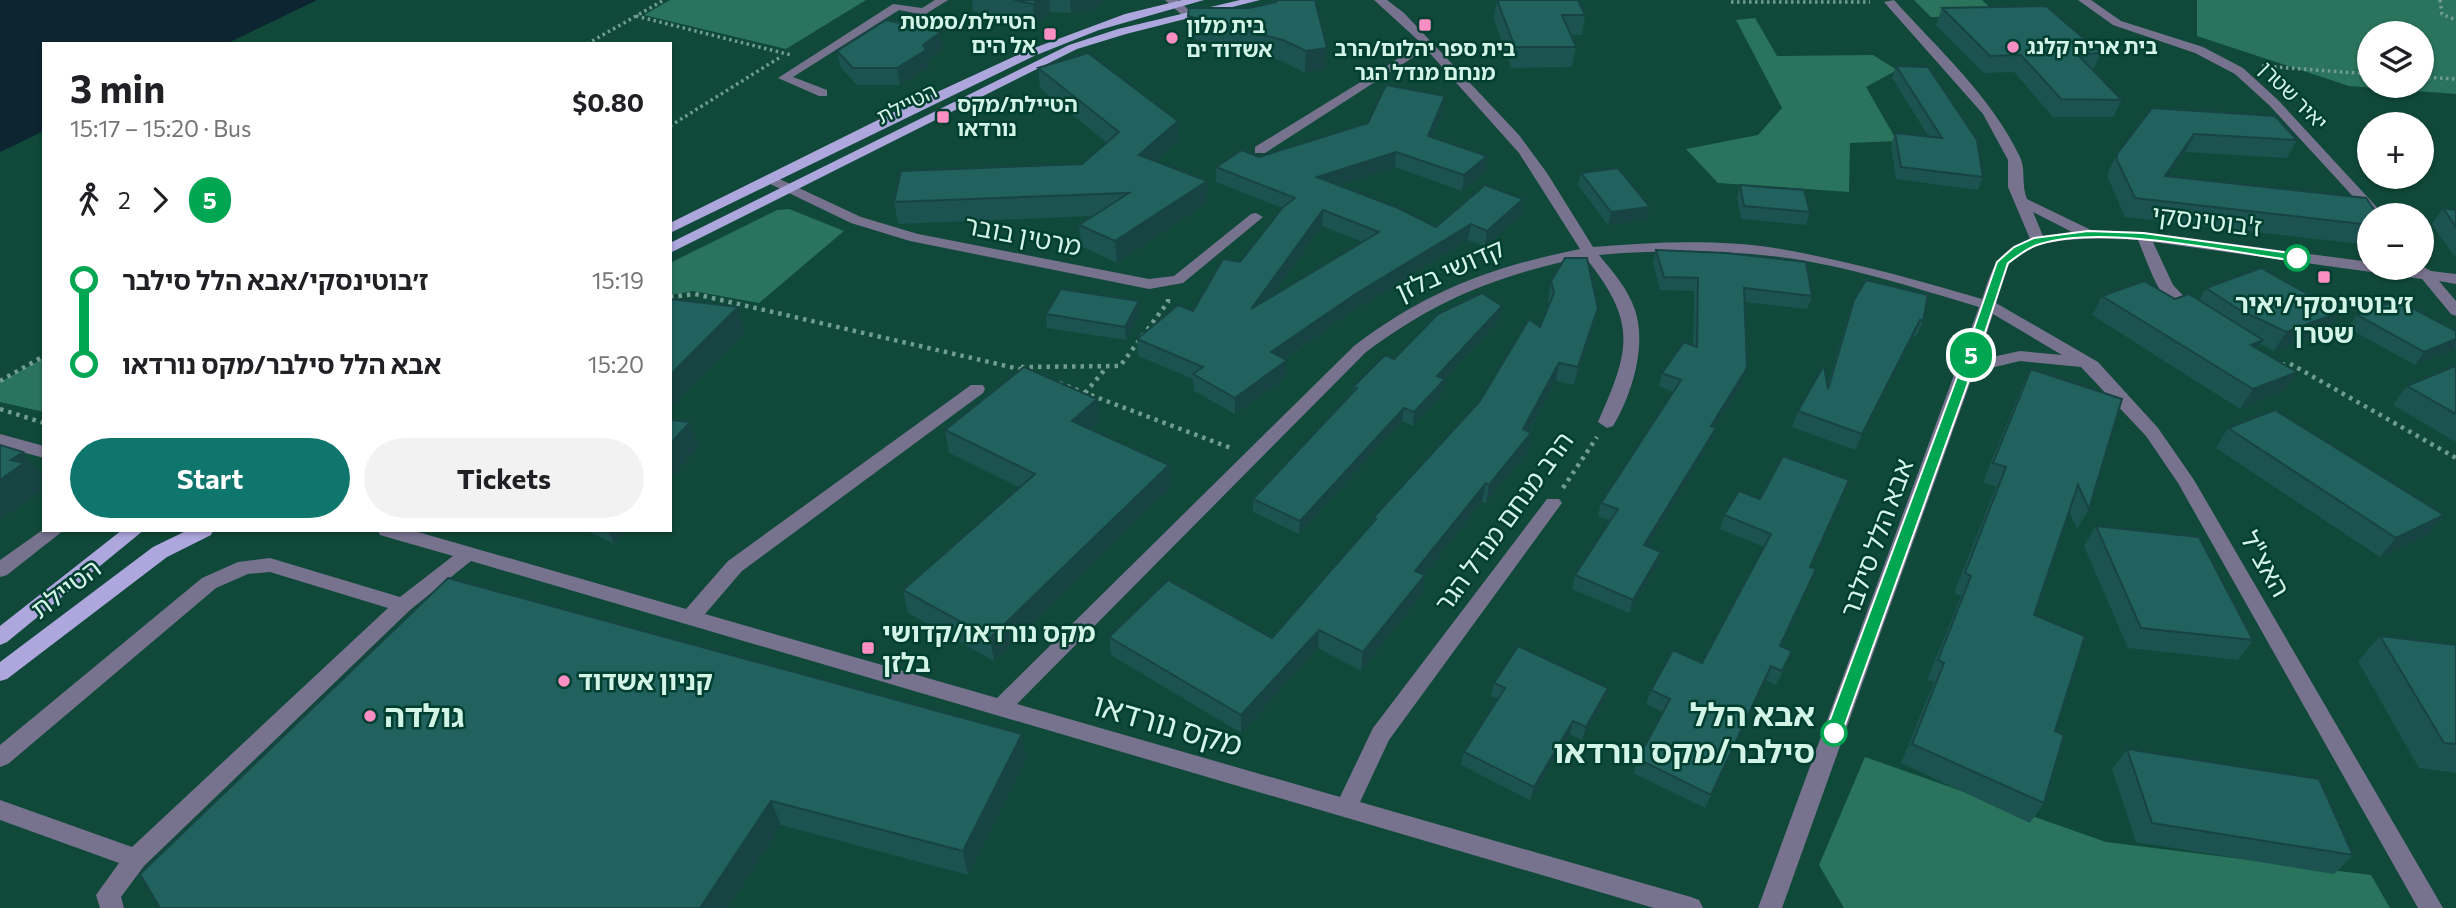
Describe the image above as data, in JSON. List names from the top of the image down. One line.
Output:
{"streets":{"main road":["הטיילת"],"street":["יאיר שטרן","ז'בוטינסקי","מרטין בובר","קדושי בלזן","הרב מנחם מנדל הגר","אבא הלל סילבר","האצ\"ל","מקס נורדאו"]},"crossings":[["הטיילת","מרטין בובר"],["ז'בוטינסקי","אבא הלל סילבר"],["קדושי בלזן","הרב מנחם מנדל הגר"],["קדושי בלזן","אבא הלל סילבר"],["קדושי בלזן","האצ\"ל"],["קדושי בלזן","מקס נורדאו"],["הרב מנחם מנדל הגר","מקס נורדאו"],["אבא הלל סילבר","האצ\"ל"]],"places":{"transit":["בית ספר יהלום/הרב מנחם מנדל הגר","הטיילת/סמטת אל הים","הטיילת/מקס נורדאו","ז׳בוטינסקי/יאיר שטרן","מקס נורדאו/קדושי בלזן"],"other":["בית מלון אשדוד ים","בית אריה קלנג","קניון אשדוד","גולדה","אבא הלל סילבר/מקס נורדאו"]},"lines":["bus line 5"],"page":{"on_map":"5","map_buttons":["+","−"],"heading":["3 min","15:17 – 15:20 · Bus","$0.80"],"legs":["2","5"],"list":[{"name":"ז׳בוטינסקי/אבא הלל סילבר","value":"15:19"},{"name":"אבא הלל סילבר/מקס נורדאו","value":"15:20"}],"buttons":["Start","Tickets"]}}
